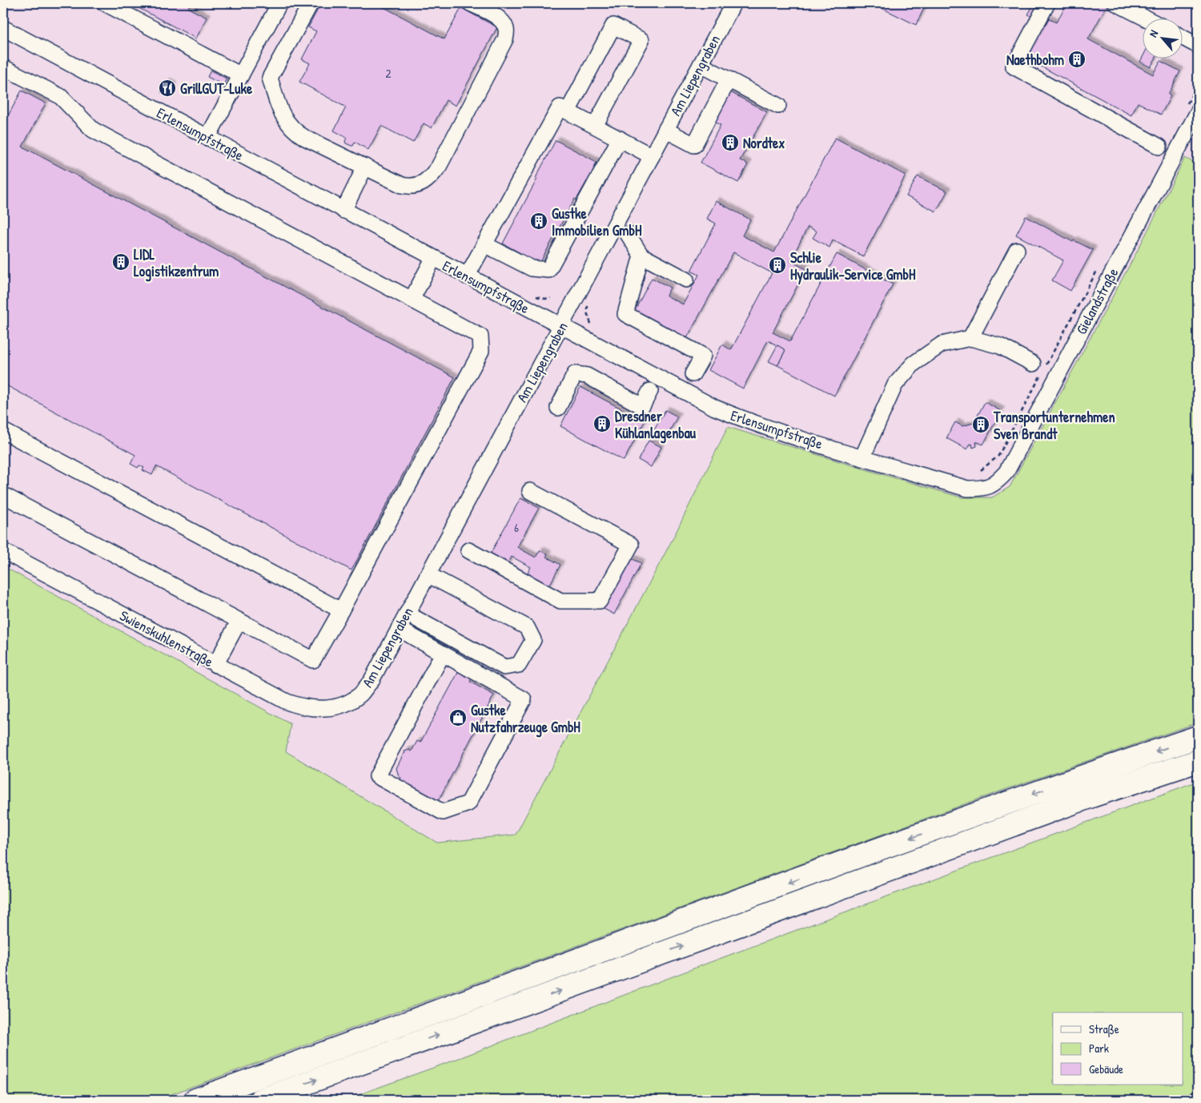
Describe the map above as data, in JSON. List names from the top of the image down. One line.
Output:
{"streets":{"street":["Am Liepengraben","Erlensumpfstraße","Gielandstraße","Swienskuhlenstraße"]},"crossings":[["Am Liepengraben","Erlensumpfstraße"],["Am Liepengraben","Swienskuhlenstraße"],["Erlensumpfstraße","Gielandstraße"]],"places":{"building":["Naethbohm","Nordtex","Gustke Immobilien GmbH","LIDL Logistikzentrum","Schlie Hydraulik-Service GmbH","Dresdner Kühlanlagenbau","Transportunternehmen Sven Brandt"],"restaurant":["GrillGUT-Luke"],"shop":["Gustke Nutzfahrzeuge GmbH"]},"house_numbers":["2","6"],"legend":["Straße","Park","Gebäude"],"north":"top left"}
